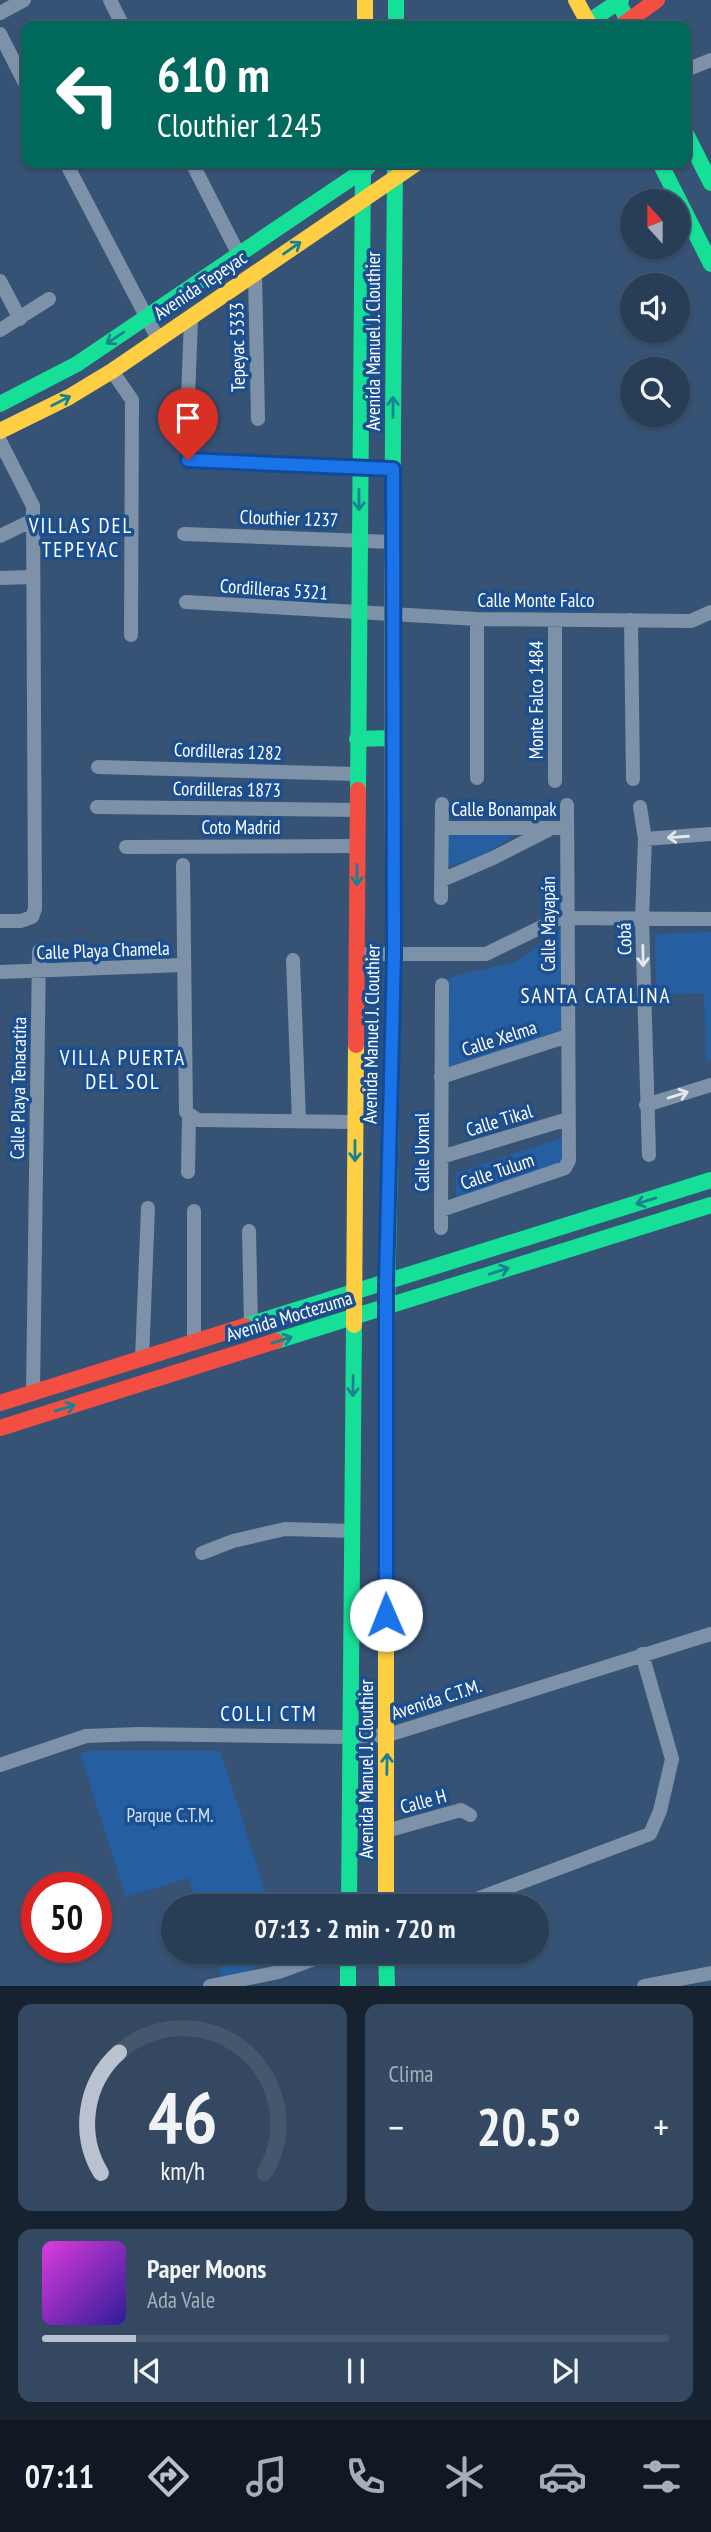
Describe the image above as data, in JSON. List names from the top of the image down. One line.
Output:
{"streets":{"main road":["Avenida Tepeyac","Avenida Manuel J. Clouthier","Avenida Moctezuma"],"street":["Tepeyac 5333","Clouthier 1237","Cordilleras 5321","Calle Monte Falco","Monte Falco 1484","Cordilleras 1282","Cordilleras 1873","Calle Bonampak","Coto Madrid","Calle Mayapán","Cobá","Calle Playa Chamela","Calle Xelma","Calle Playa Tenacatita","Calle Tikal","Calle Uxmal","Calle Tulum","Avenida C.T.M.","Calle H"]},"crossings":[["Avenida Tepeyac","Avenida Manuel J. Clouthier"],["Avenida Tepeyac","Tepeyac 5333"],["Avenida Manuel J. Clouthier","Clouthier 1237"],["Avenida Manuel J. Clouthier","Cordilleras 5321"],["Avenida Manuel J. Clouthier","Calle Monte Falco"],["Avenida Manuel J. Clouthier","Cordilleras 1282"],["Avenida Manuel J. Clouthier","Cordilleras 1873"],["Avenida Manuel J. Clouthier","Coto Madrid"],["Avenida Manuel J. Clouthier","Avenida Moctezuma"],["Avenida Manuel J. Clouthier","Avenida C.T.M."],["Avenida Manuel J. Clouthier","Calle H"],["Cordilleras 5321","Calle Monte Falco"],["Calle Monte Falco","Monte Falco 1484"],["Calle Bonampak","Calle Mayapán"],["Calle Mayapán","Calle Xelma"],["Calle Mayapán","Calle Tikal"],["Calle Mayapán","Calle Tulum"],["Calle Playa Chamela","Calle Playa Tenacatita"],["Calle Xelma","Calle Uxmal"],["Calle Playa Tenacatita","Avenida Moctezuma"],["Calle Tikal","Calle Uxmal"],["Calle Uxmal","Calle Tulum"]],"one_way":["Cobá"],"districts":["VILLAS DEL TEPEYAC","SANTA CATALINA","VILLA PUERTA DEL SOL","COLLI CTM"],"parks":["Parque C.T.M."],"north":"top","page":{"turn":["610 m","Clouthier 1245"],"limit":"50","trip":"07:13 · 2 min · 720 m","tile":"Clima","heat":["−","20.5°","+"],"song":["Paper Moons","Ada Vale"],"tabs":"07:11","gauge":["46","km/h"]}}
